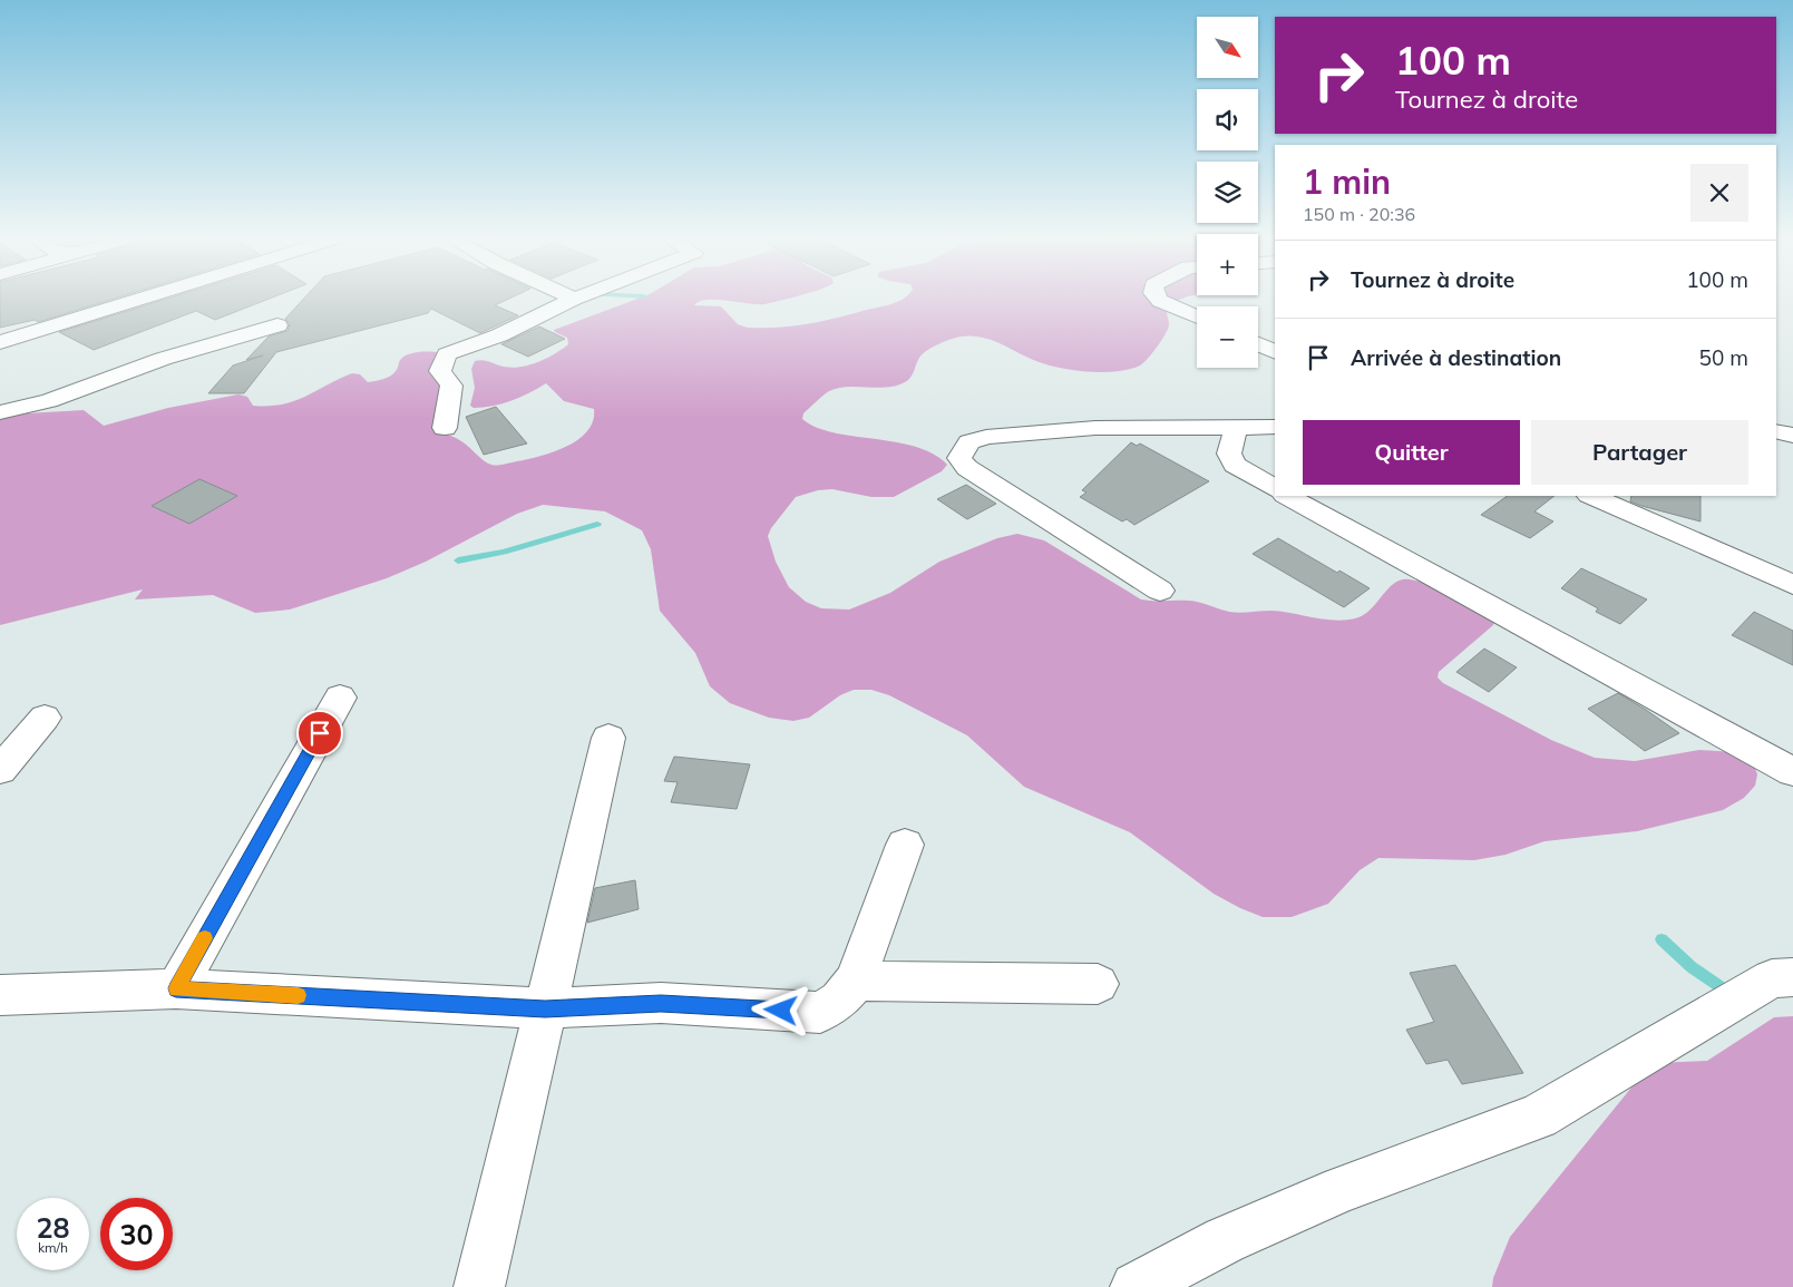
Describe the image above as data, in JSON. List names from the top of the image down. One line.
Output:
{"north":"bottom right","page":{"map_buttons":["+","−"],"turn":["100 m","Tournez à droite"],"heading":["1 min","150 m · 20:36"],"list":[{"name":"Tournez à droite","value":"100 m"},{"name":"Arrivée à destination","value":"50 m"}],"buttons":["Quitter","Partager"],"speed":"28 km/h","limit":"30"}}
